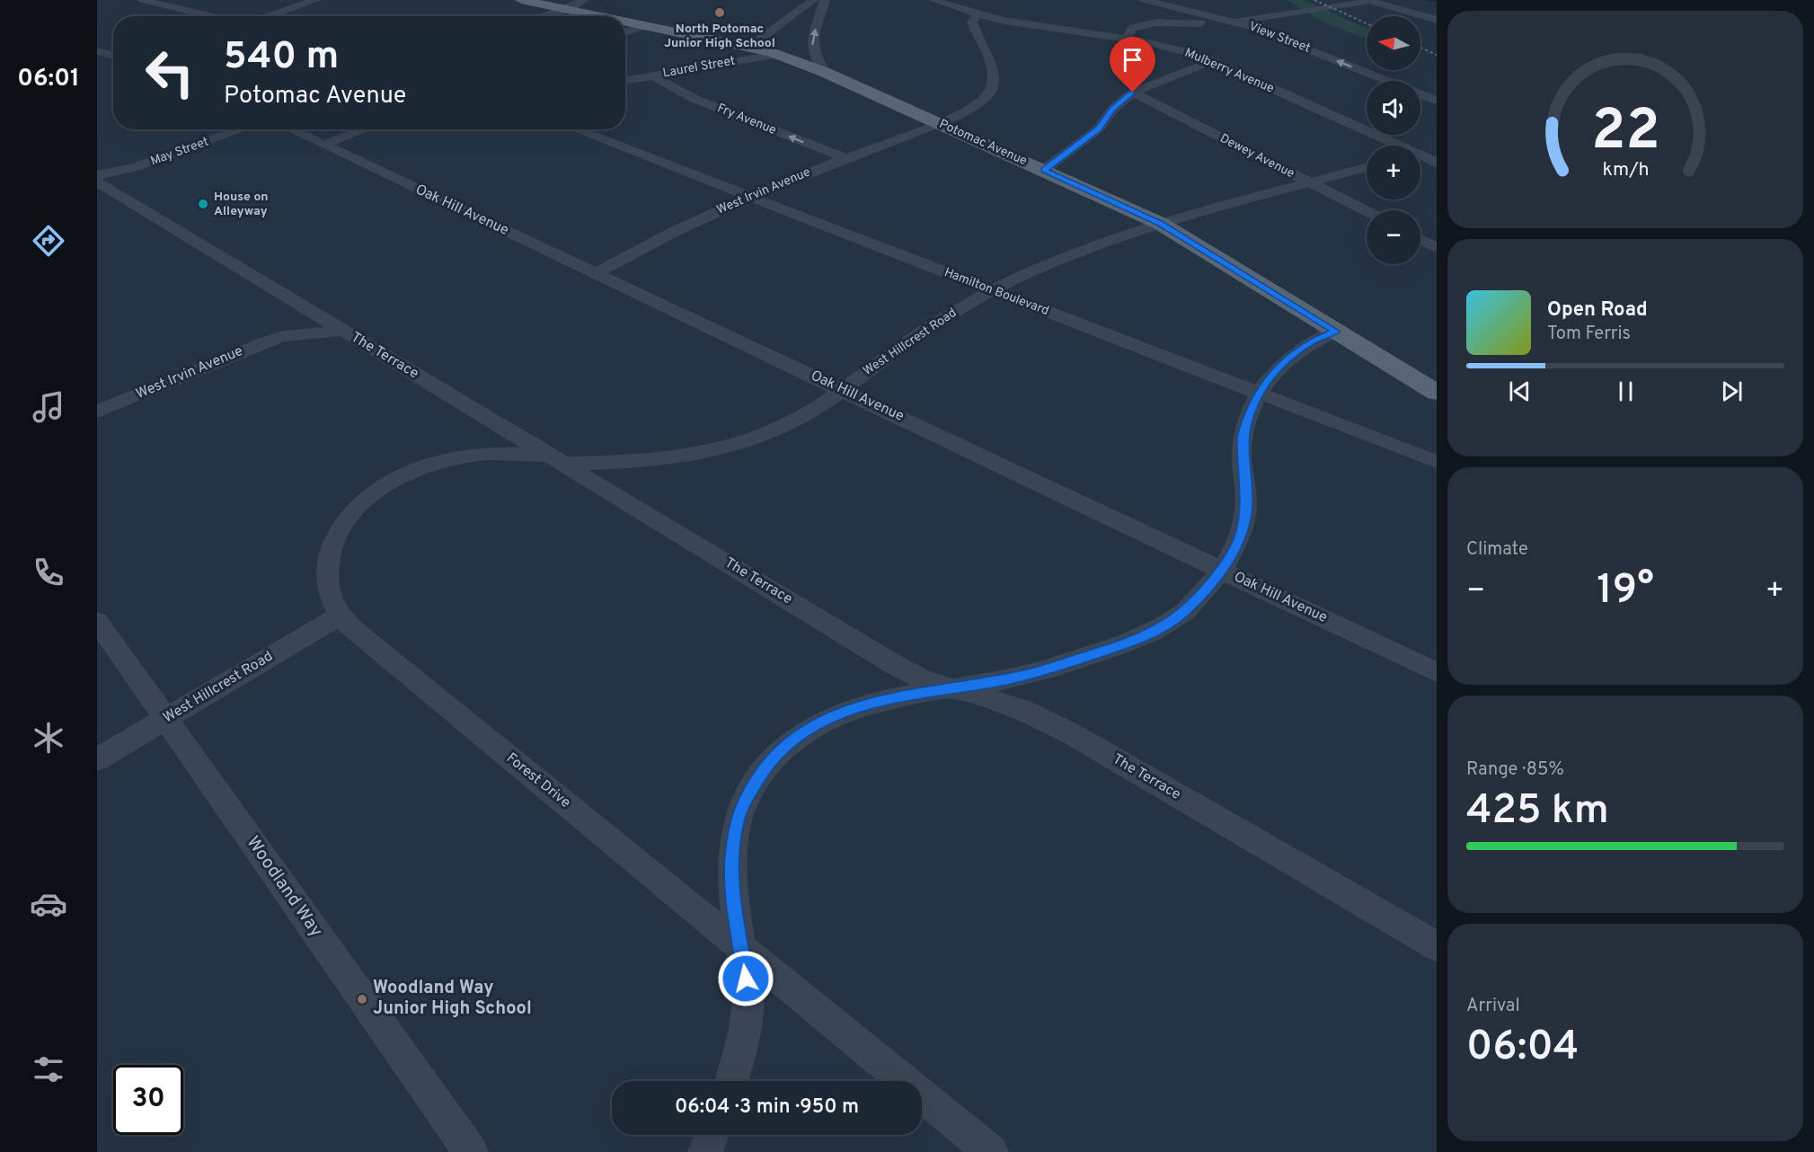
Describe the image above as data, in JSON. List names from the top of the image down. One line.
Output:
{"streets":{"main road":["Potomac Avenue"],"street":["View Street","Laurel Street","Mulberry Avenue","Fry Avenue","May Street","Dewey Avenue","West Irvin Avenue","Oak Hill Avenue","Hamilton Boulevard","West Hillcrest Road","The Terrace","Forest Drive","Woodland Way"]},"crossings":[["Laurel Street","Fry Avenue"],["Laurel Street","Potomac Avenue"],["Fry Avenue","West Irvin Avenue"],["Potomac Avenue","West Irvin Avenue"],["Potomac Avenue","West Hillcrest Road"],["Dewey Avenue","West Hillcrest Road"],["West Irvin Avenue","Oak Hill Avenue"],["West Irvin Avenue","Hamilton Boulevard"],["West Irvin Avenue","The Terrace"],["Oak Hill Avenue","West Hillcrest Road"],["Hamilton Boulevard","West Hillcrest Road"],["West Hillcrest Road","The Terrace"],["West Hillcrest Road","Forest Drive"],["West Hillcrest Road","Woodland Way"],["The Terrace","Forest Drive"]],"one_way":["Fry Avenue"],"places":["North Potomac Junior High School","House on Alleyway","Woodland Way Junior High School"],"north":"left","page":{"tabs":"06:01","map_buttons":["+","−"],"turn":["540 m","Potomac Avenue"],"song":["Open Road","Tom Ferris"],"tile":["Climate",["Range · 85%","425 km"],["Arrival","06:04"]],"heat":["−","19°","+"],"limit":"30","trip":"06:04 · 3 min · 950 m","gauge":["22","km/h"]}}
